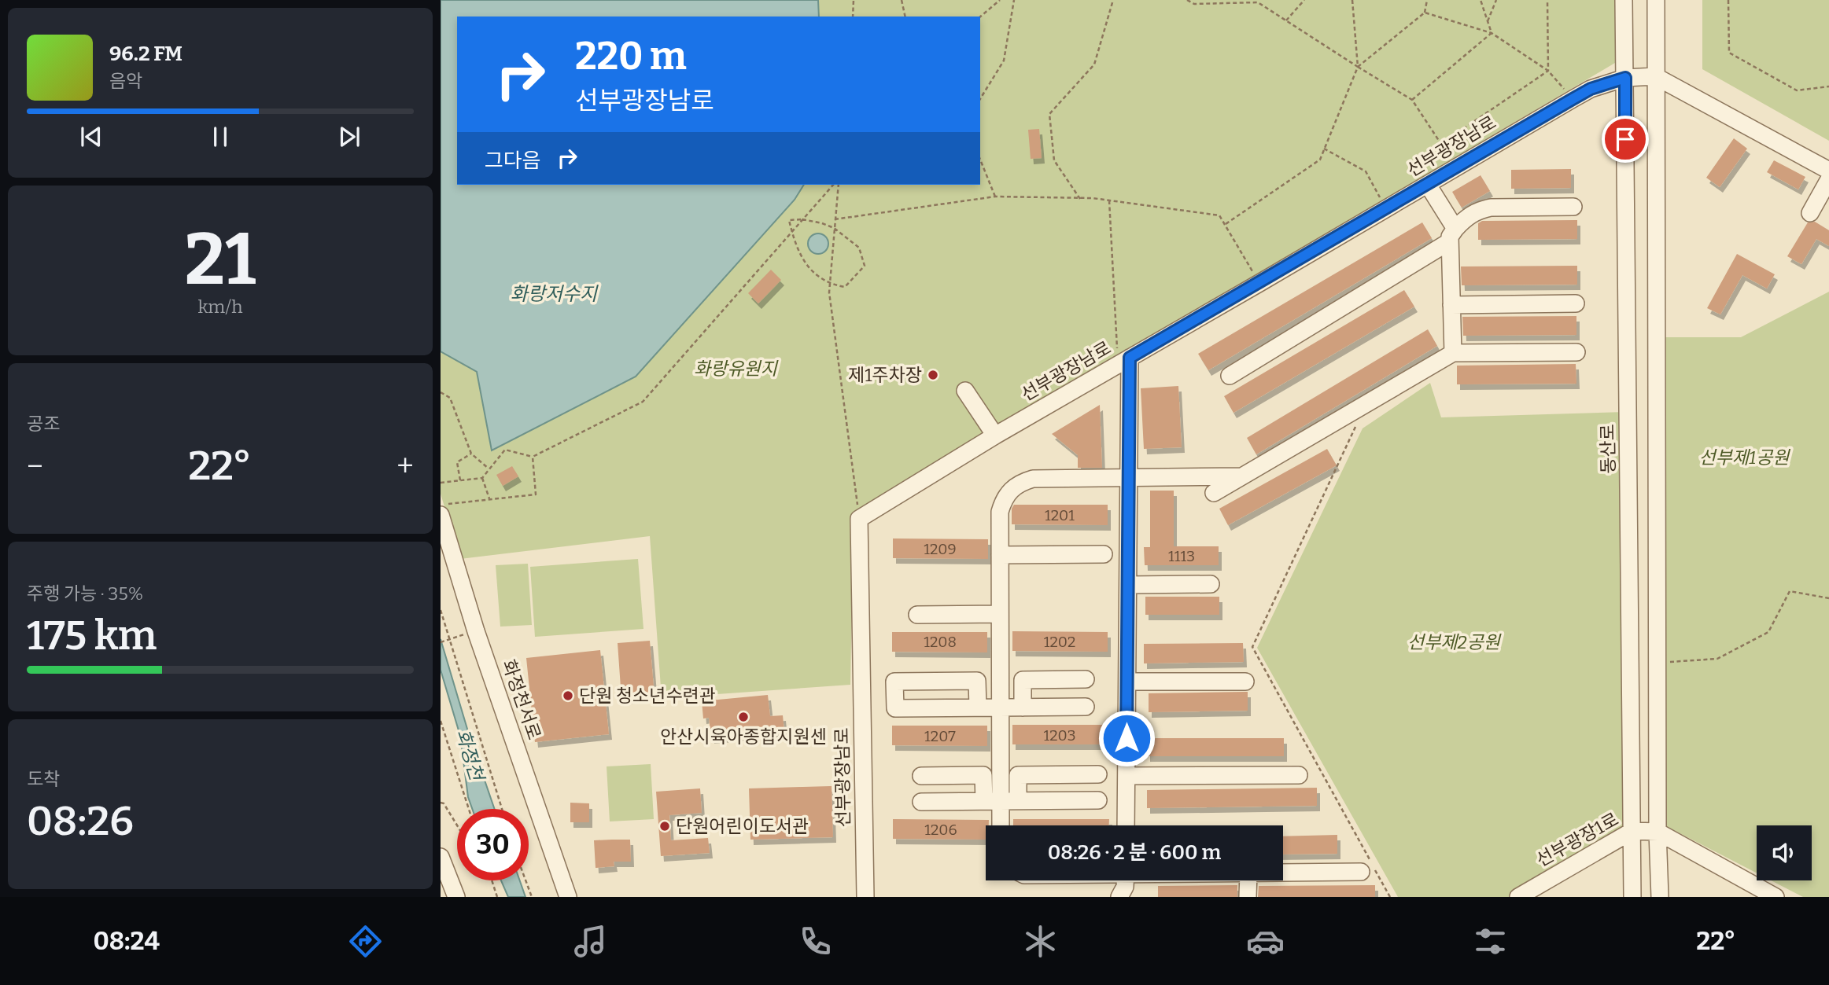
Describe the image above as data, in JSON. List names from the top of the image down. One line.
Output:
{"streets":{"street":["선부광장남로","동산로","화정천서로","선부광장1로"]},"crossings":[["선부광장남로","동산로"],["동산로","선부광장1로"]],"water":["화랑저수지","화정천"],"parks":["화랑유원지","선부제1공원","선부제2공원"],"places":["제1주차장","단원 청소년수련관","안산시육아종합지원센","단원어린이도서관"],"house_numbers":["1201","1209","1113","1208","1202","1203","1207","1206"],"page":{"turn":["220 m","선부광장남로"],"song":["96.2 FM","음악"],"then":"그다음","tile":[["21","km/h"],"공조",["주행 가능 · 35%","175 km"],["도착","08:26"]],"heat":["−","22°","+"],"limit":"30","trip":"08:26 · 2 분 · 600 m","tabs":["08:24","22°"]}}
